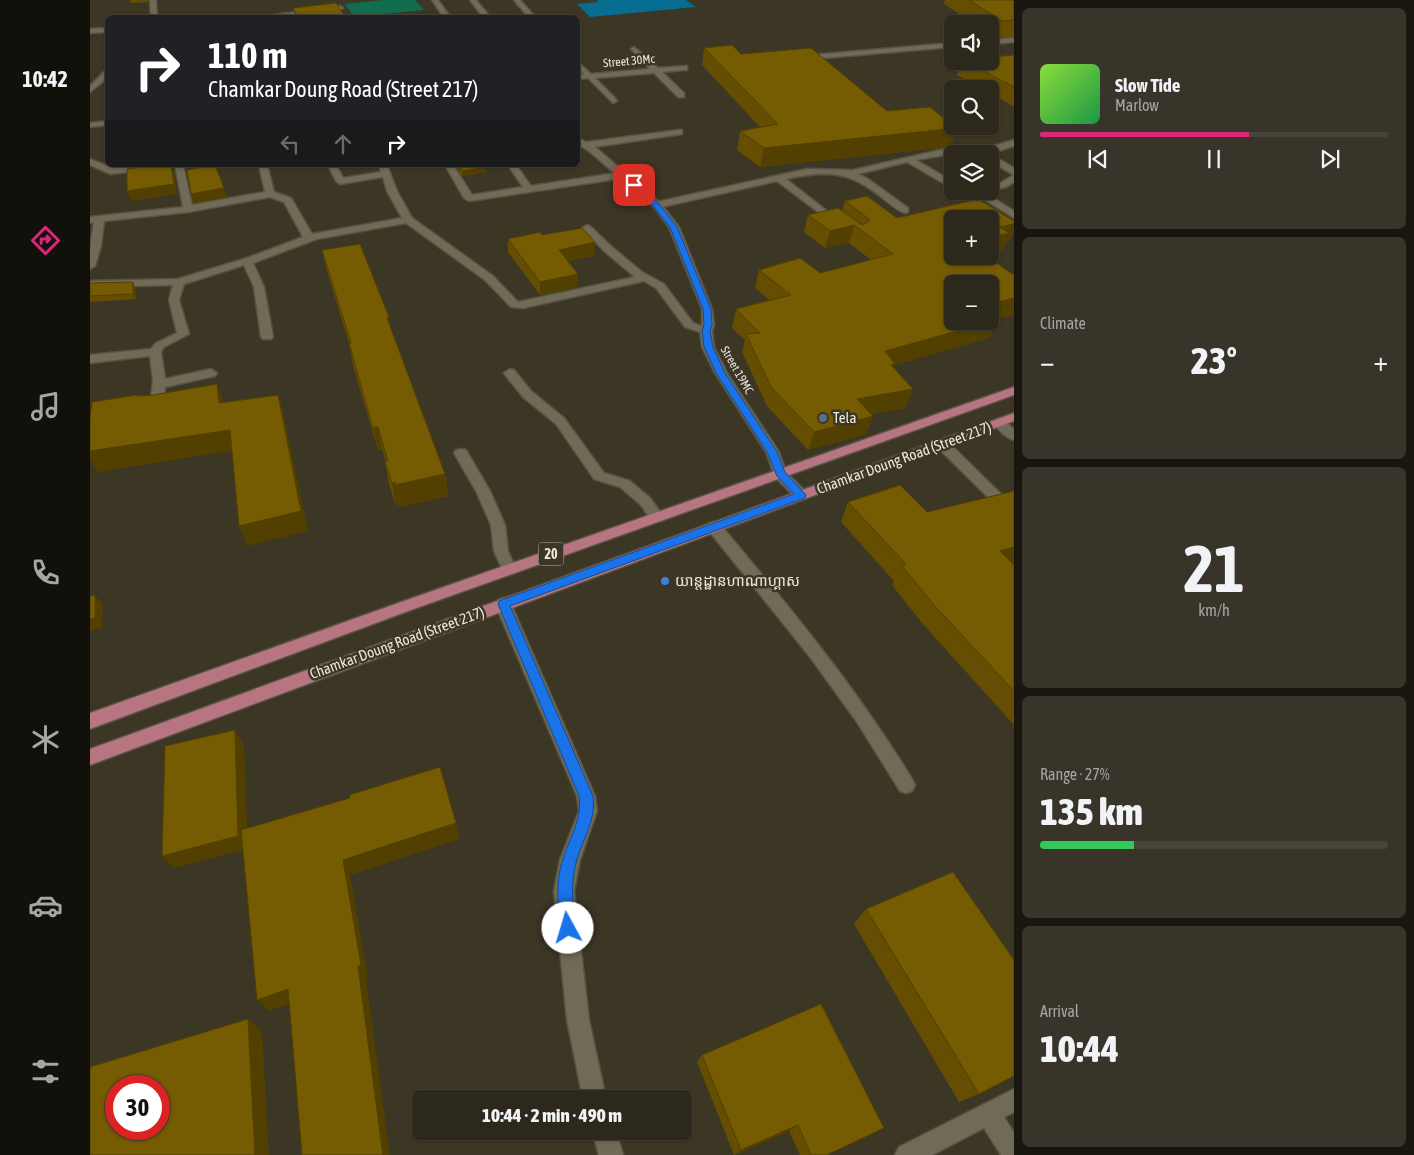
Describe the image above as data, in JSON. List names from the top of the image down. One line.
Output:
{"streets":{"main road":["Chamkar Doung Road (Street 217)","20"],"street":["Street 30Mc","Street 19MC"]},"crossings":[["Street 19MC","Chamkar Doung Road (Street 217)"]],"places":["Tela","យាន្ដដ្ឋានហាណាហ្គាស"],"page":{"tabs":"10:42","map_buttons":["+","−"],"turn":["110 m","Chamkar Doung Road (Street 217)"],"song":["Slow Tide","Marlow"],"tile":["Climate",["21","km/h"],["Range · 27%","135 km"],["Arrival","10:44"]],"heat":["−","23°","+"],"limit":"30","trip":"10:44 · 2 min · 490 m"}}
